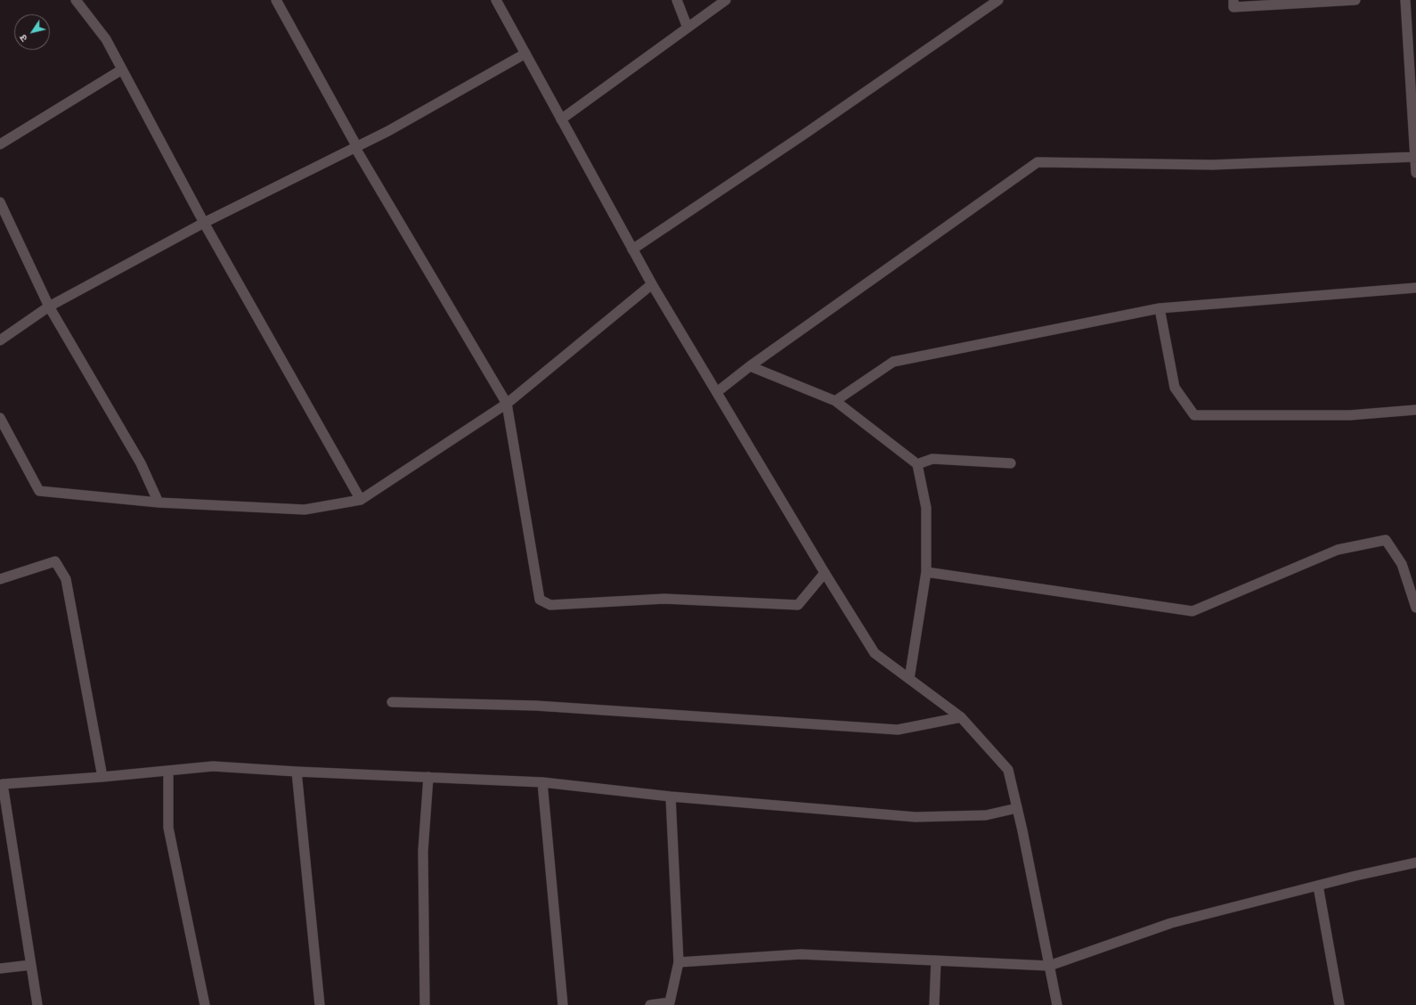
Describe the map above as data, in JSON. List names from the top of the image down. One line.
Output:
{"north":"bottom left"}
